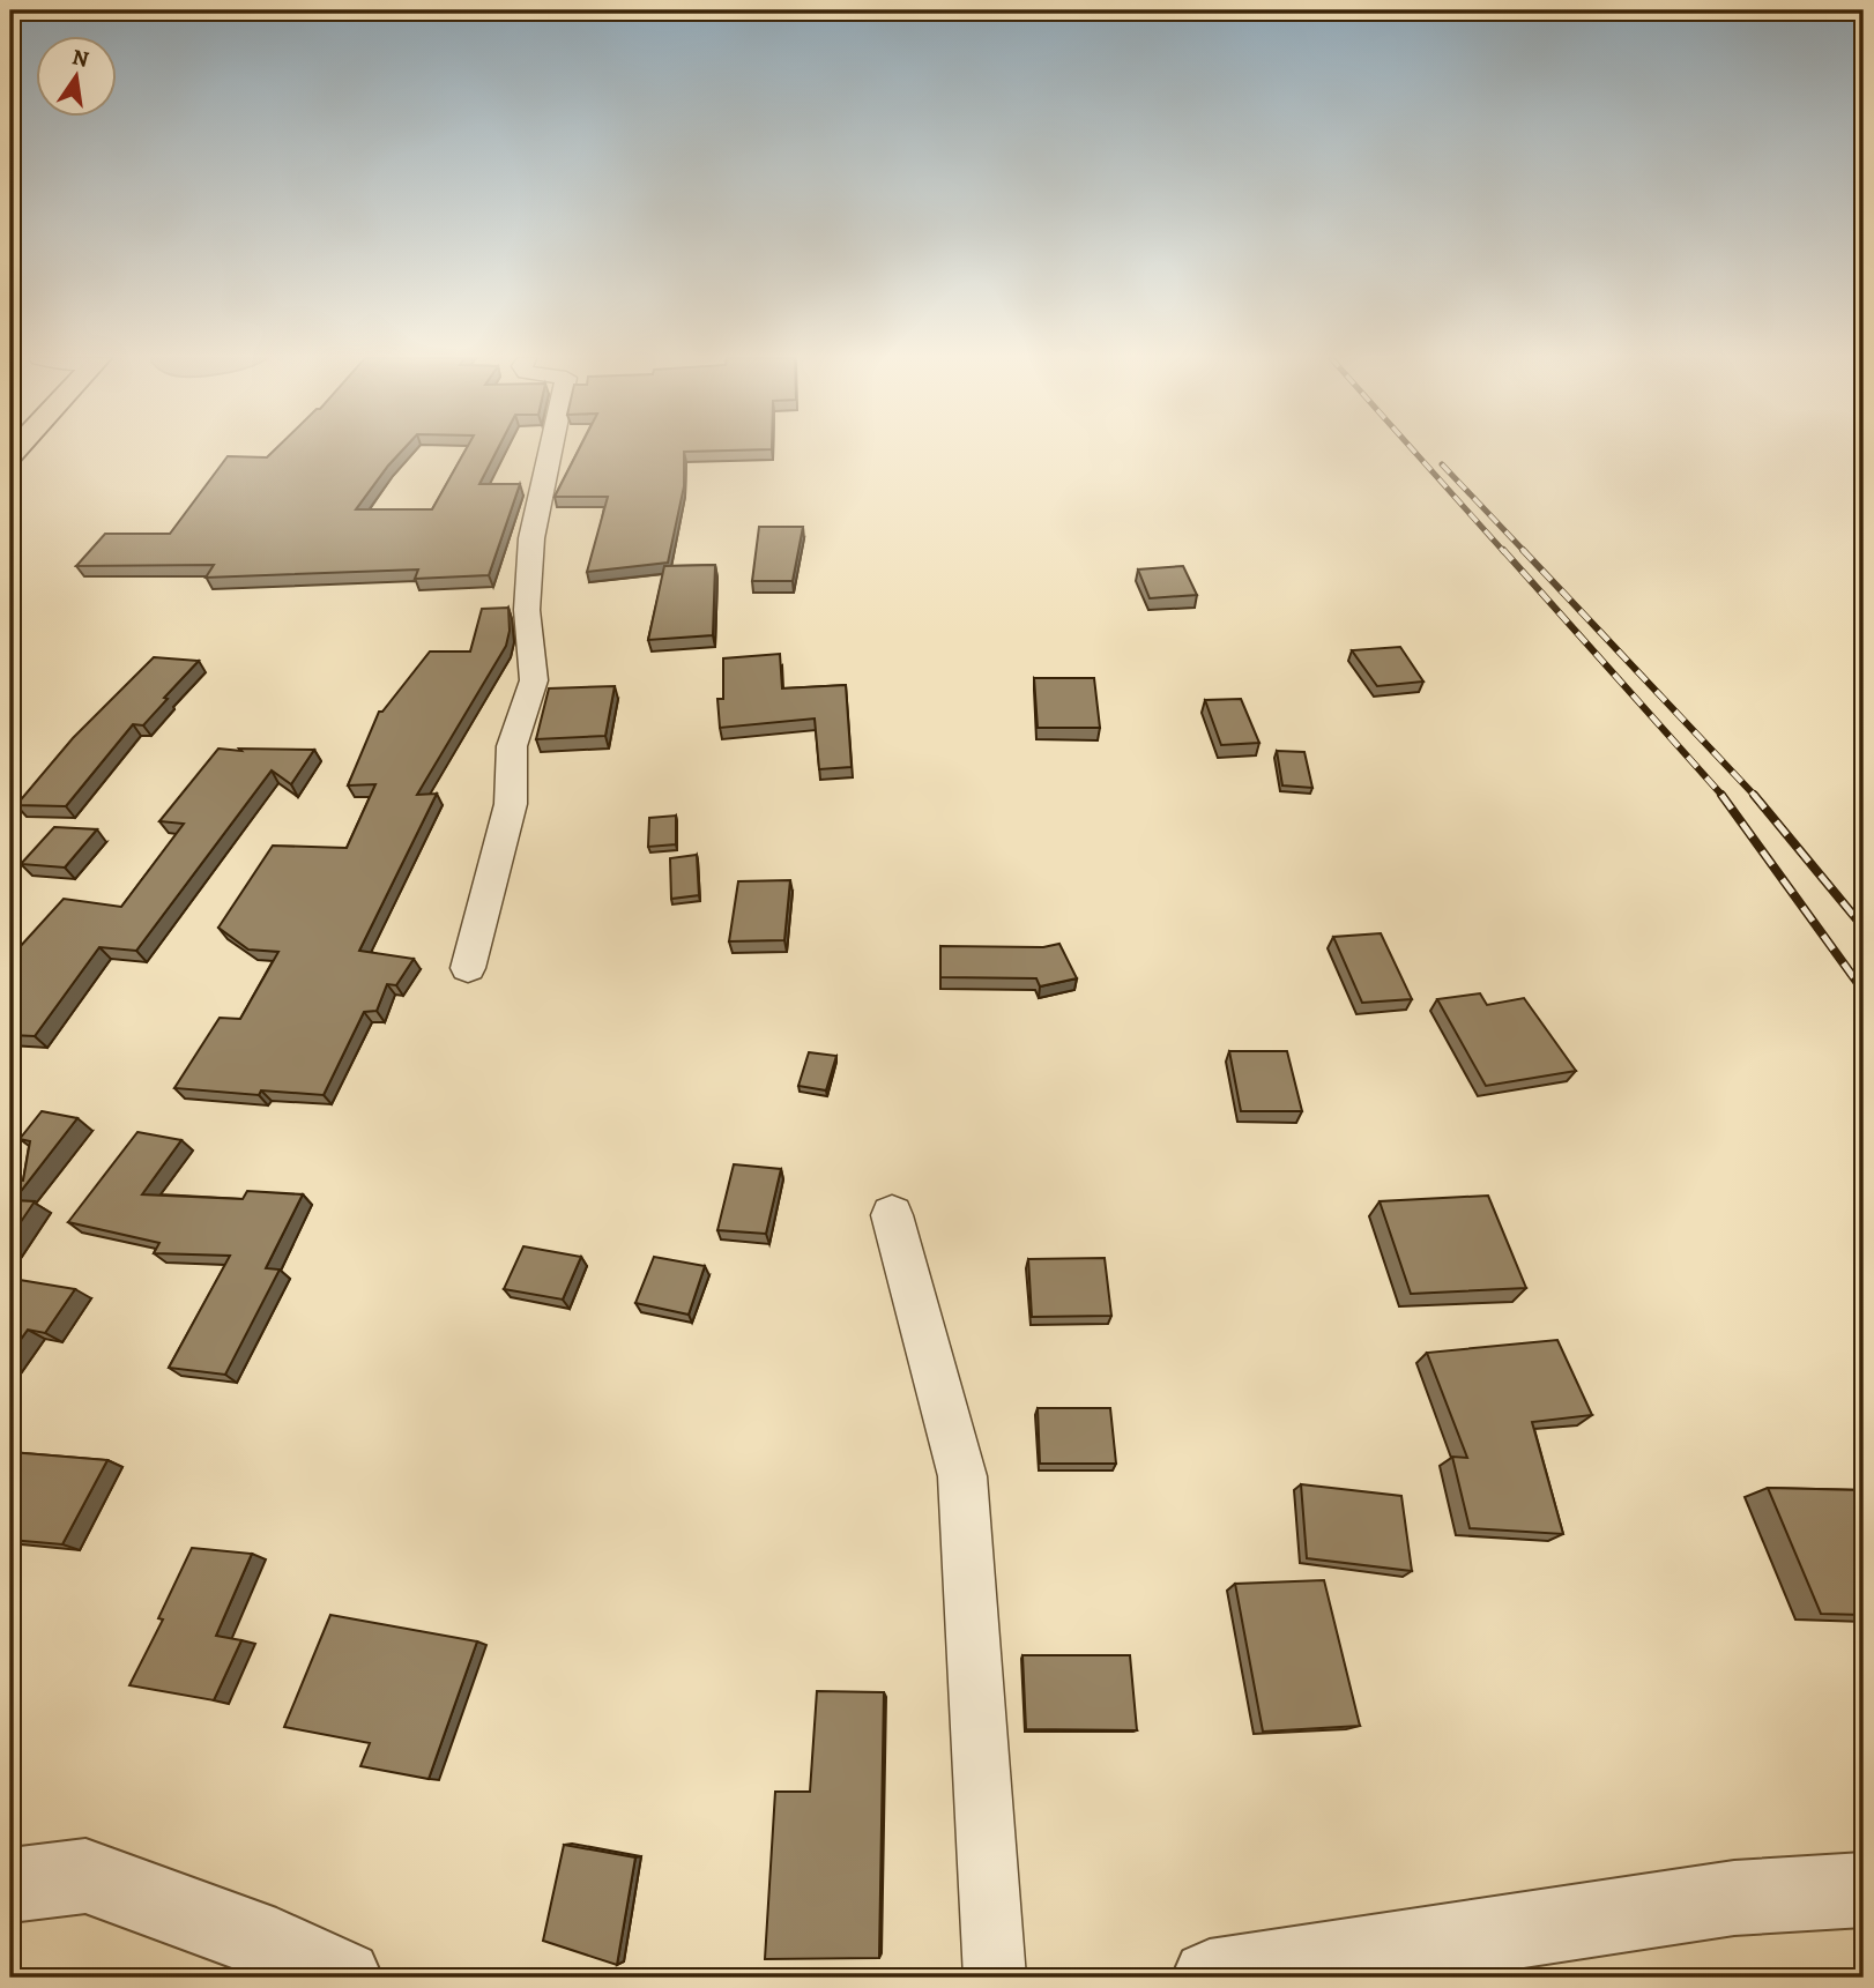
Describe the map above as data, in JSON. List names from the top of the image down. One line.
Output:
{"north":"top"}
